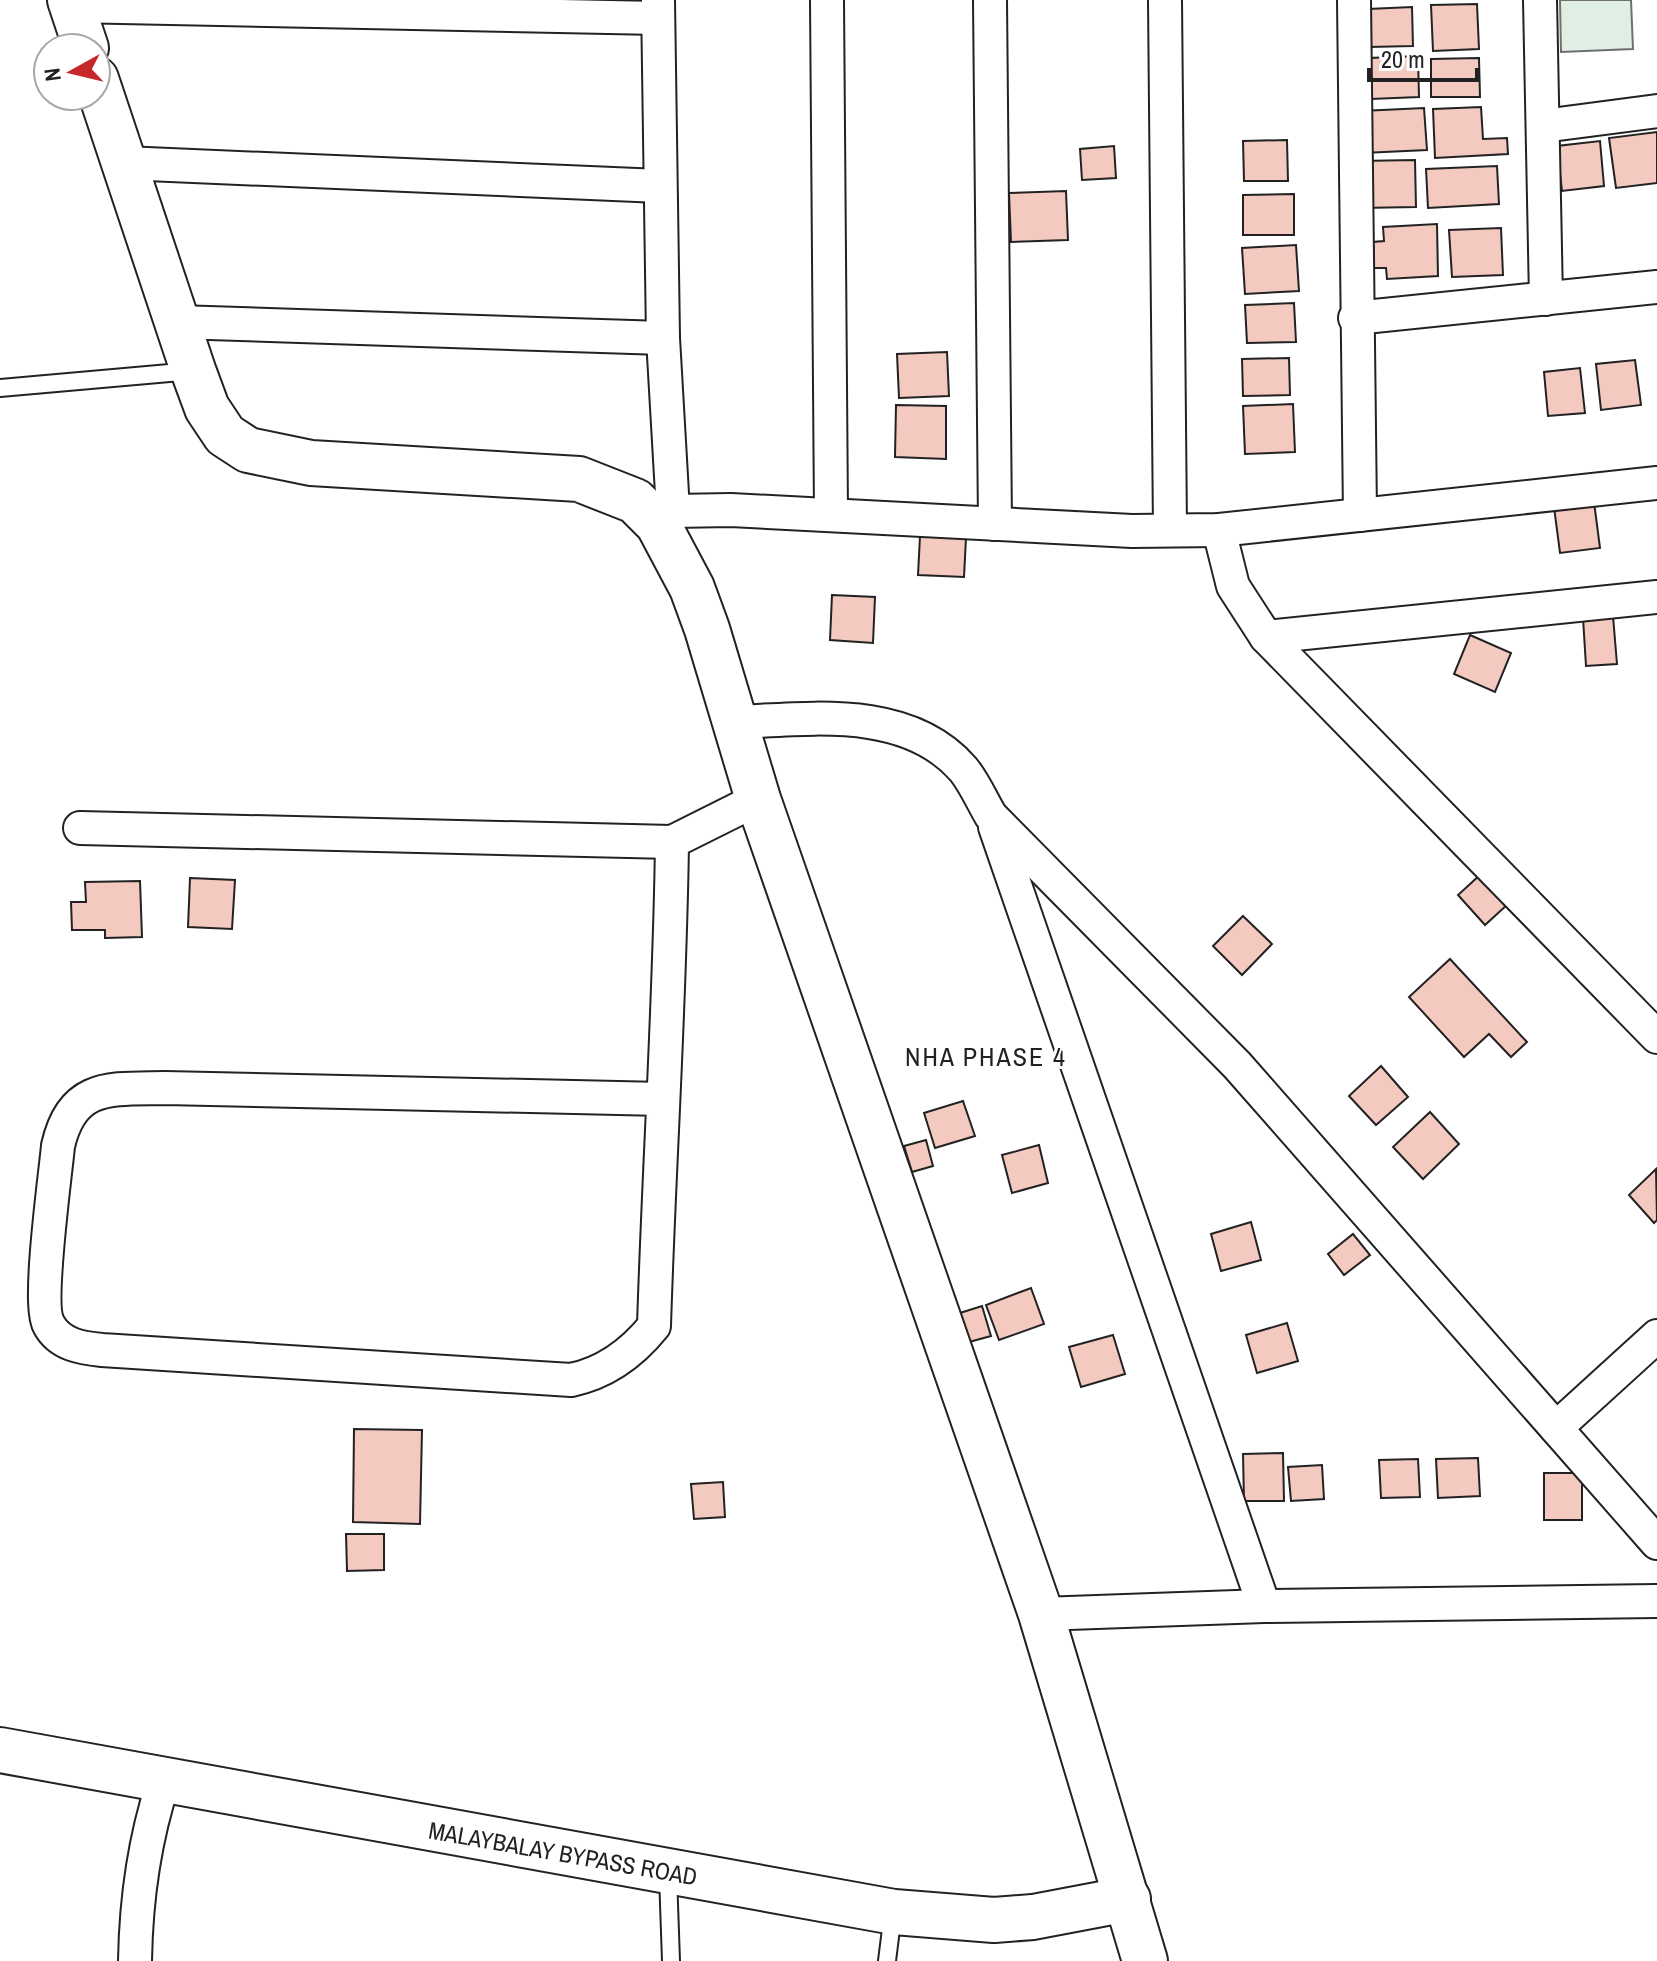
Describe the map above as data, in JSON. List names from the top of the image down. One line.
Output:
{"streets":{"main road":["MALAYBALAY BYPASS ROAD"]},"districts":["NHA PHASE 4"],"scale_bar":"20 m","north":"left"}
